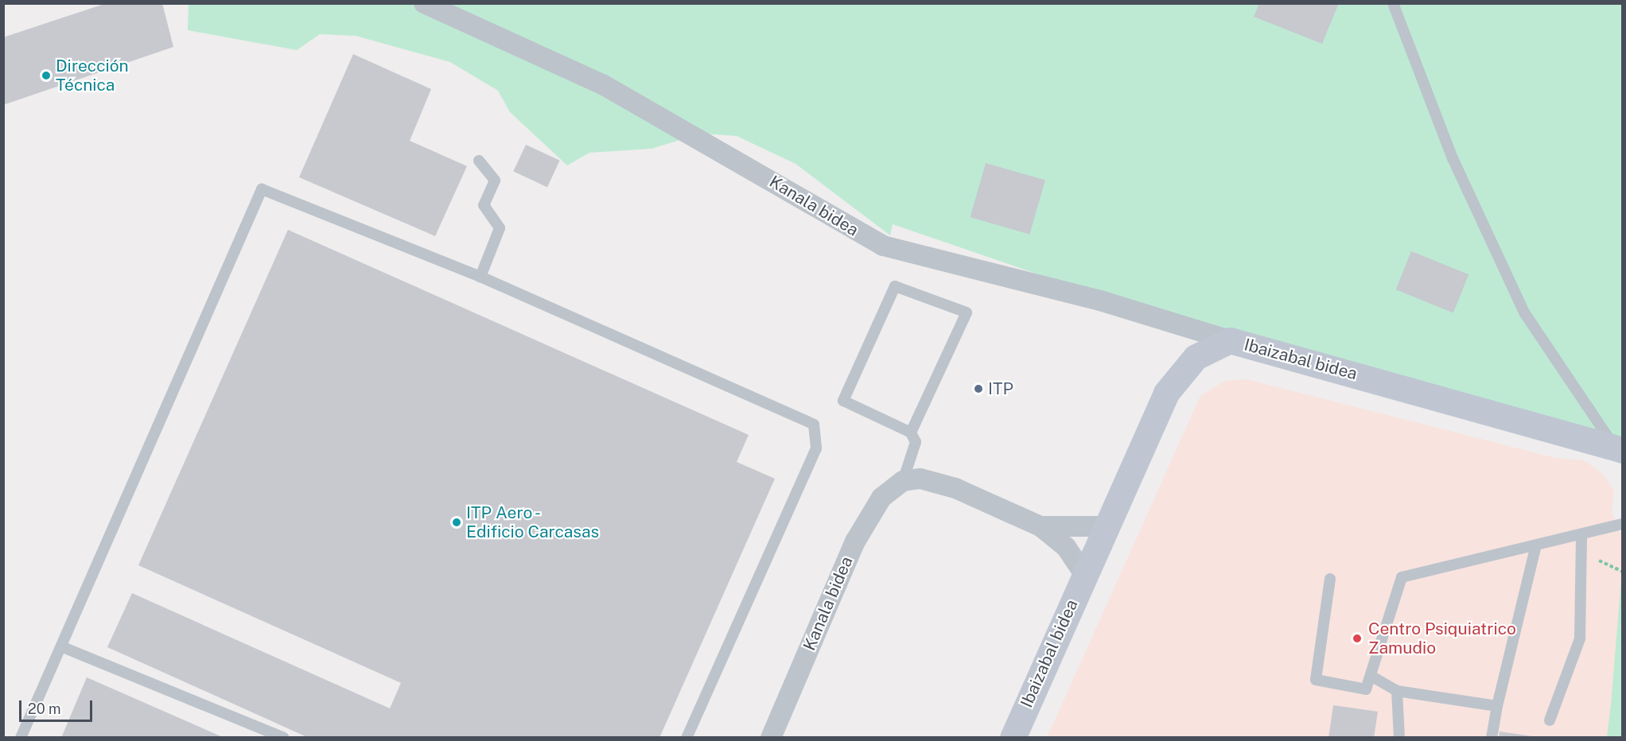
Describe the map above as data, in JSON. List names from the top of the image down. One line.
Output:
{"streets":{"street":["Kanala bidea","Ibaizabal bidea"]},"crossings":[["Kanala bidea","Ibaizabal bidea"]],"places":["Dirección Técnica","ITP","ITP Aero - Edificio Carcasas","Centro Psiquiatrico Zamudio"],"scale_bar":"20 m"}
